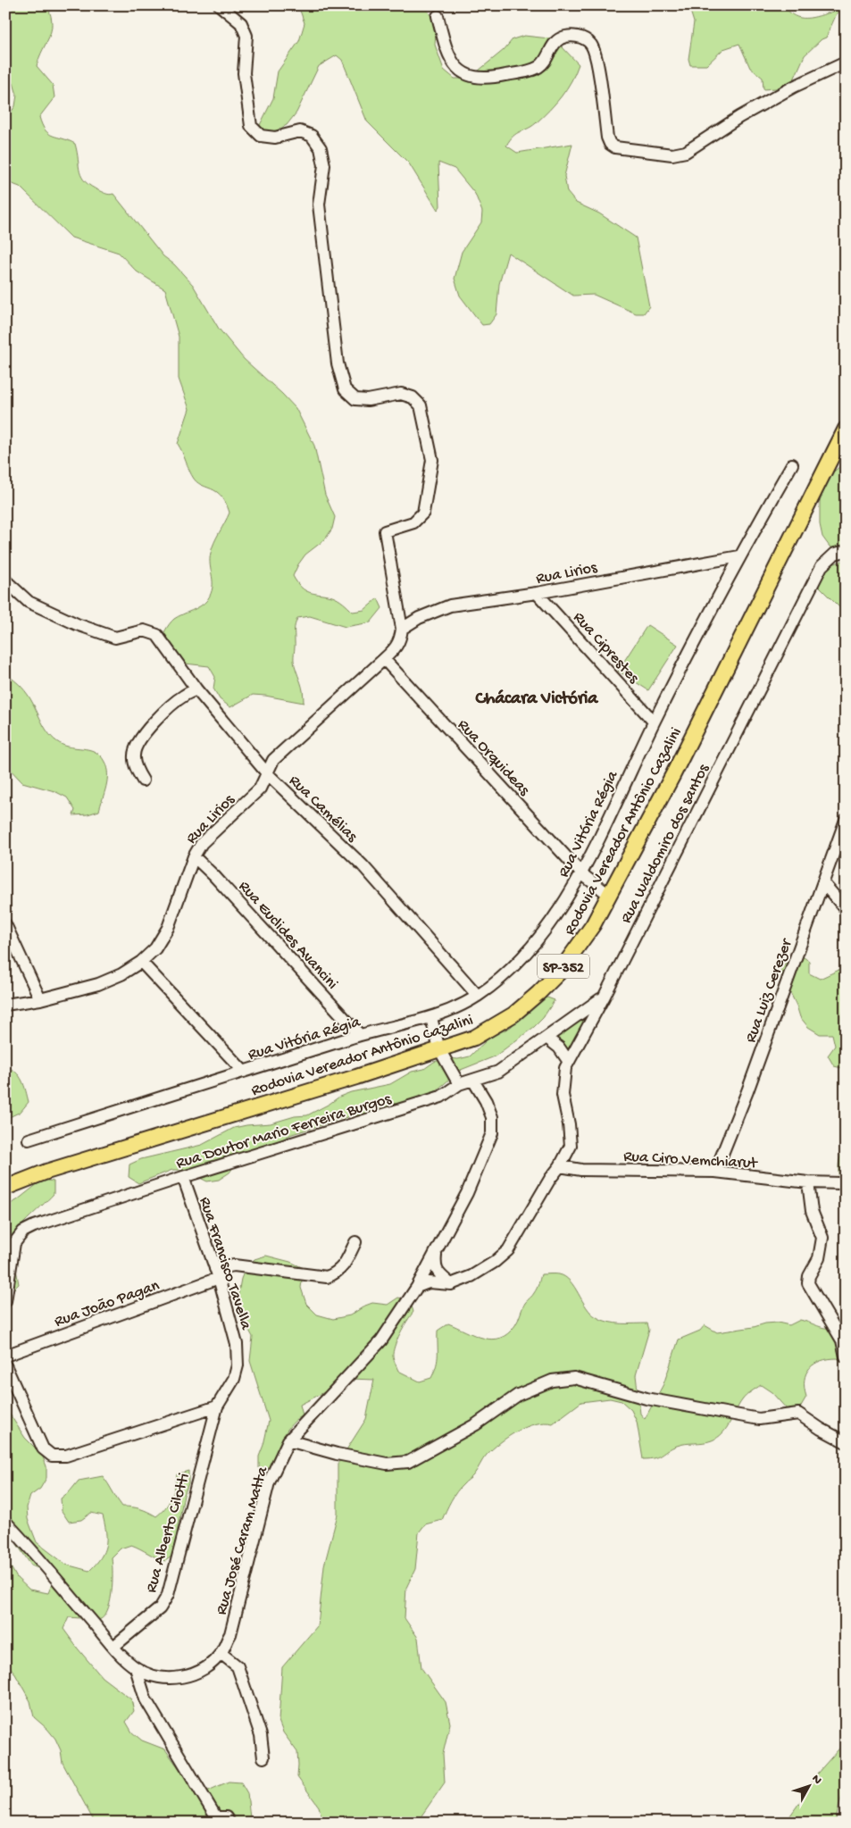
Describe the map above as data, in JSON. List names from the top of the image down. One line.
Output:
{"streets":{"main road":["Rodovia Vereador Antônio Cazalini","SP-352"],"street":["Rua Lirios","Rua Ciprestes","Rua Orquideas","Rua Camélias","Rua Vitória Régia","Rua Waldomiro dos santos","Rua Euclides Avancini","Rua Luiz Cerezer","Rua Doutor Mario Ferreira Burgos","Rua Ciro Vemchiarut","Rua Francisco Tavella","Rua João Pagan","Rua Alberto Cilotti","Rua José Caram Matta"]},"crossings":[["Rua Lirios","Rua Ciprestes"],["Rua Lirios","Rua Orquideas"],["Rua Lirios","Rua Camélias"],["Rua Lirios","Rua Vitória Régia"],["Rua Lirios","Rua Euclides Avancini"],["Rua Ciprestes","Rua Vitória Régia"],["Rua Orquideas","Rua Vitória Régia"],["Rua Orquideas","Rodovia Vereador Antônio Cazalini"],["Rua Camélias","Rua Vitória Régia"],["Rua Vitória Régia","Rua Euclides Avancini"],["Rua Waldomiro dos santos","Rua Doutor Mario Ferreira Burgos"],["Rua Waldomiro dos santos","Rua Ciro Vemchiarut"],["Rua Luiz Cerezer","Rua Ciro Vemchiarut"],["Rua Doutor Mario Ferreira Burgos","Rua Francisco Tavella"],["Rua Doutor Mario Ferreira Burgos","Rua José Caram Matta"],["Rua Francisco Tavella","Rua João Pagan"],["Rua Francisco Tavella","Rua Alberto Cilotti"],["Rua Alberto Cilotti","Rua José Caram Matta"]],"districts":["Chácara Victória"],"north":"top right"}
